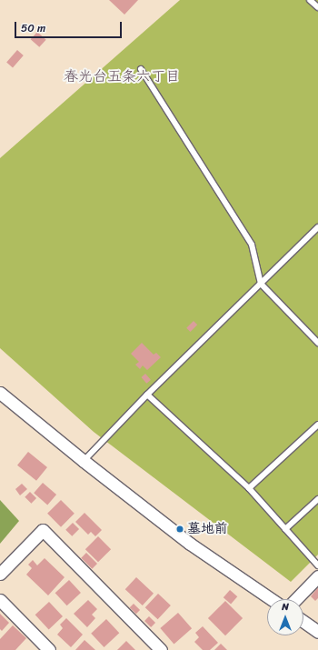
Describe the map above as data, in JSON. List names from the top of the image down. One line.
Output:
{"districts":["春光台五条六丁目"],"places":["墓地前"],"scale_bar":"50 m","north":"top"}
